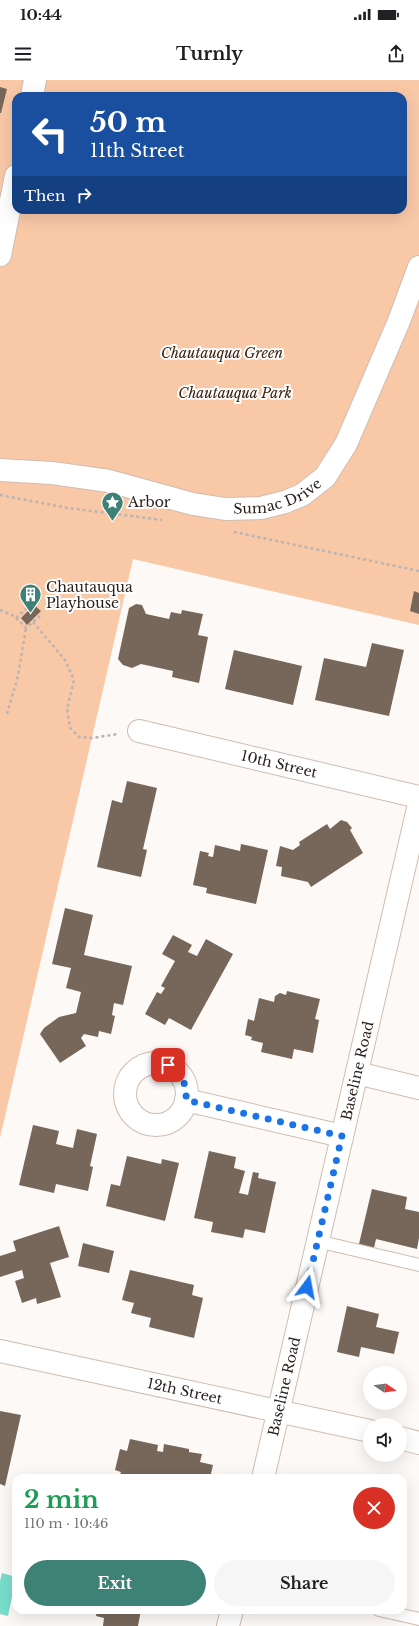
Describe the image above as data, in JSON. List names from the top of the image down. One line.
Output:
{"streets":{"street":["Sumac Drive","10th Street","Baseline Road","12th Street"]},"crossings":[["Baseline Road","12th Street"]],"parks":["Chautauqua Green","Chautauqua Park"],"places":{"place":["Arbor"],"building":["Chautauqua Playhouse"]},"north":"right","page":{"status":"10:44","header":"Turnly","turn":["50 m","11th Street"],"then":"Then","heading":["2 min","110 m · 10:46"],"buttons":["Exit","Share"]}}
